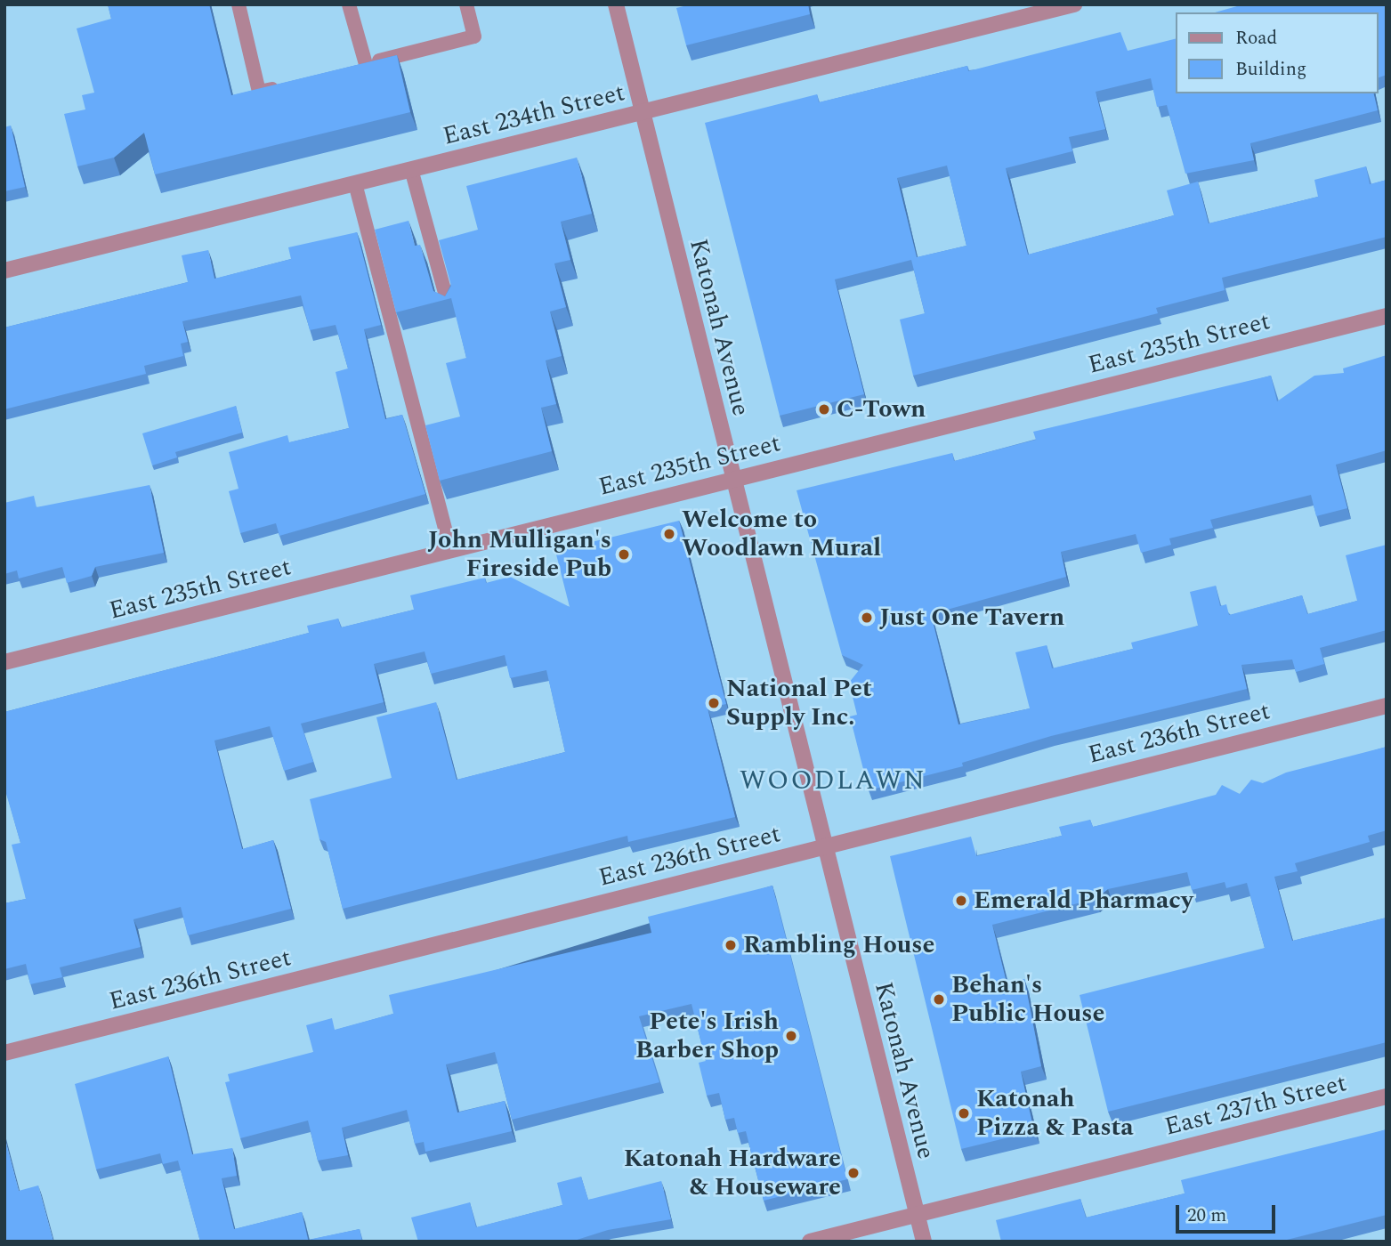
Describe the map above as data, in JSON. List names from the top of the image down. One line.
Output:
{"streets":{"street":["East 234th Street","Katonah Avenue","East 235th Street","East 236th Street","East 237th Street"]},"crossings":[["East 234th Street","Katonah Avenue"],["Katonah Avenue","East 235th Street"],["Katonah Avenue","East 236th Street"],["Katonah Avenue","East 237th Street"]],"districts":["WOODLAWN"],"places":["C-Town","Welcome to Woodlawn Mural","John Mulligan's Fireside Pub","Just One Tavern","National Pet Supply Inc.","Emerald Pharmacy","Rambling House","Behan's Public House","Pete's Irish Barber Shop","Katonah Pizza & Pasta","Katonah Hardware & Houseware"],"legend":["Road","Building"],"scale_bar":"20 m"}
